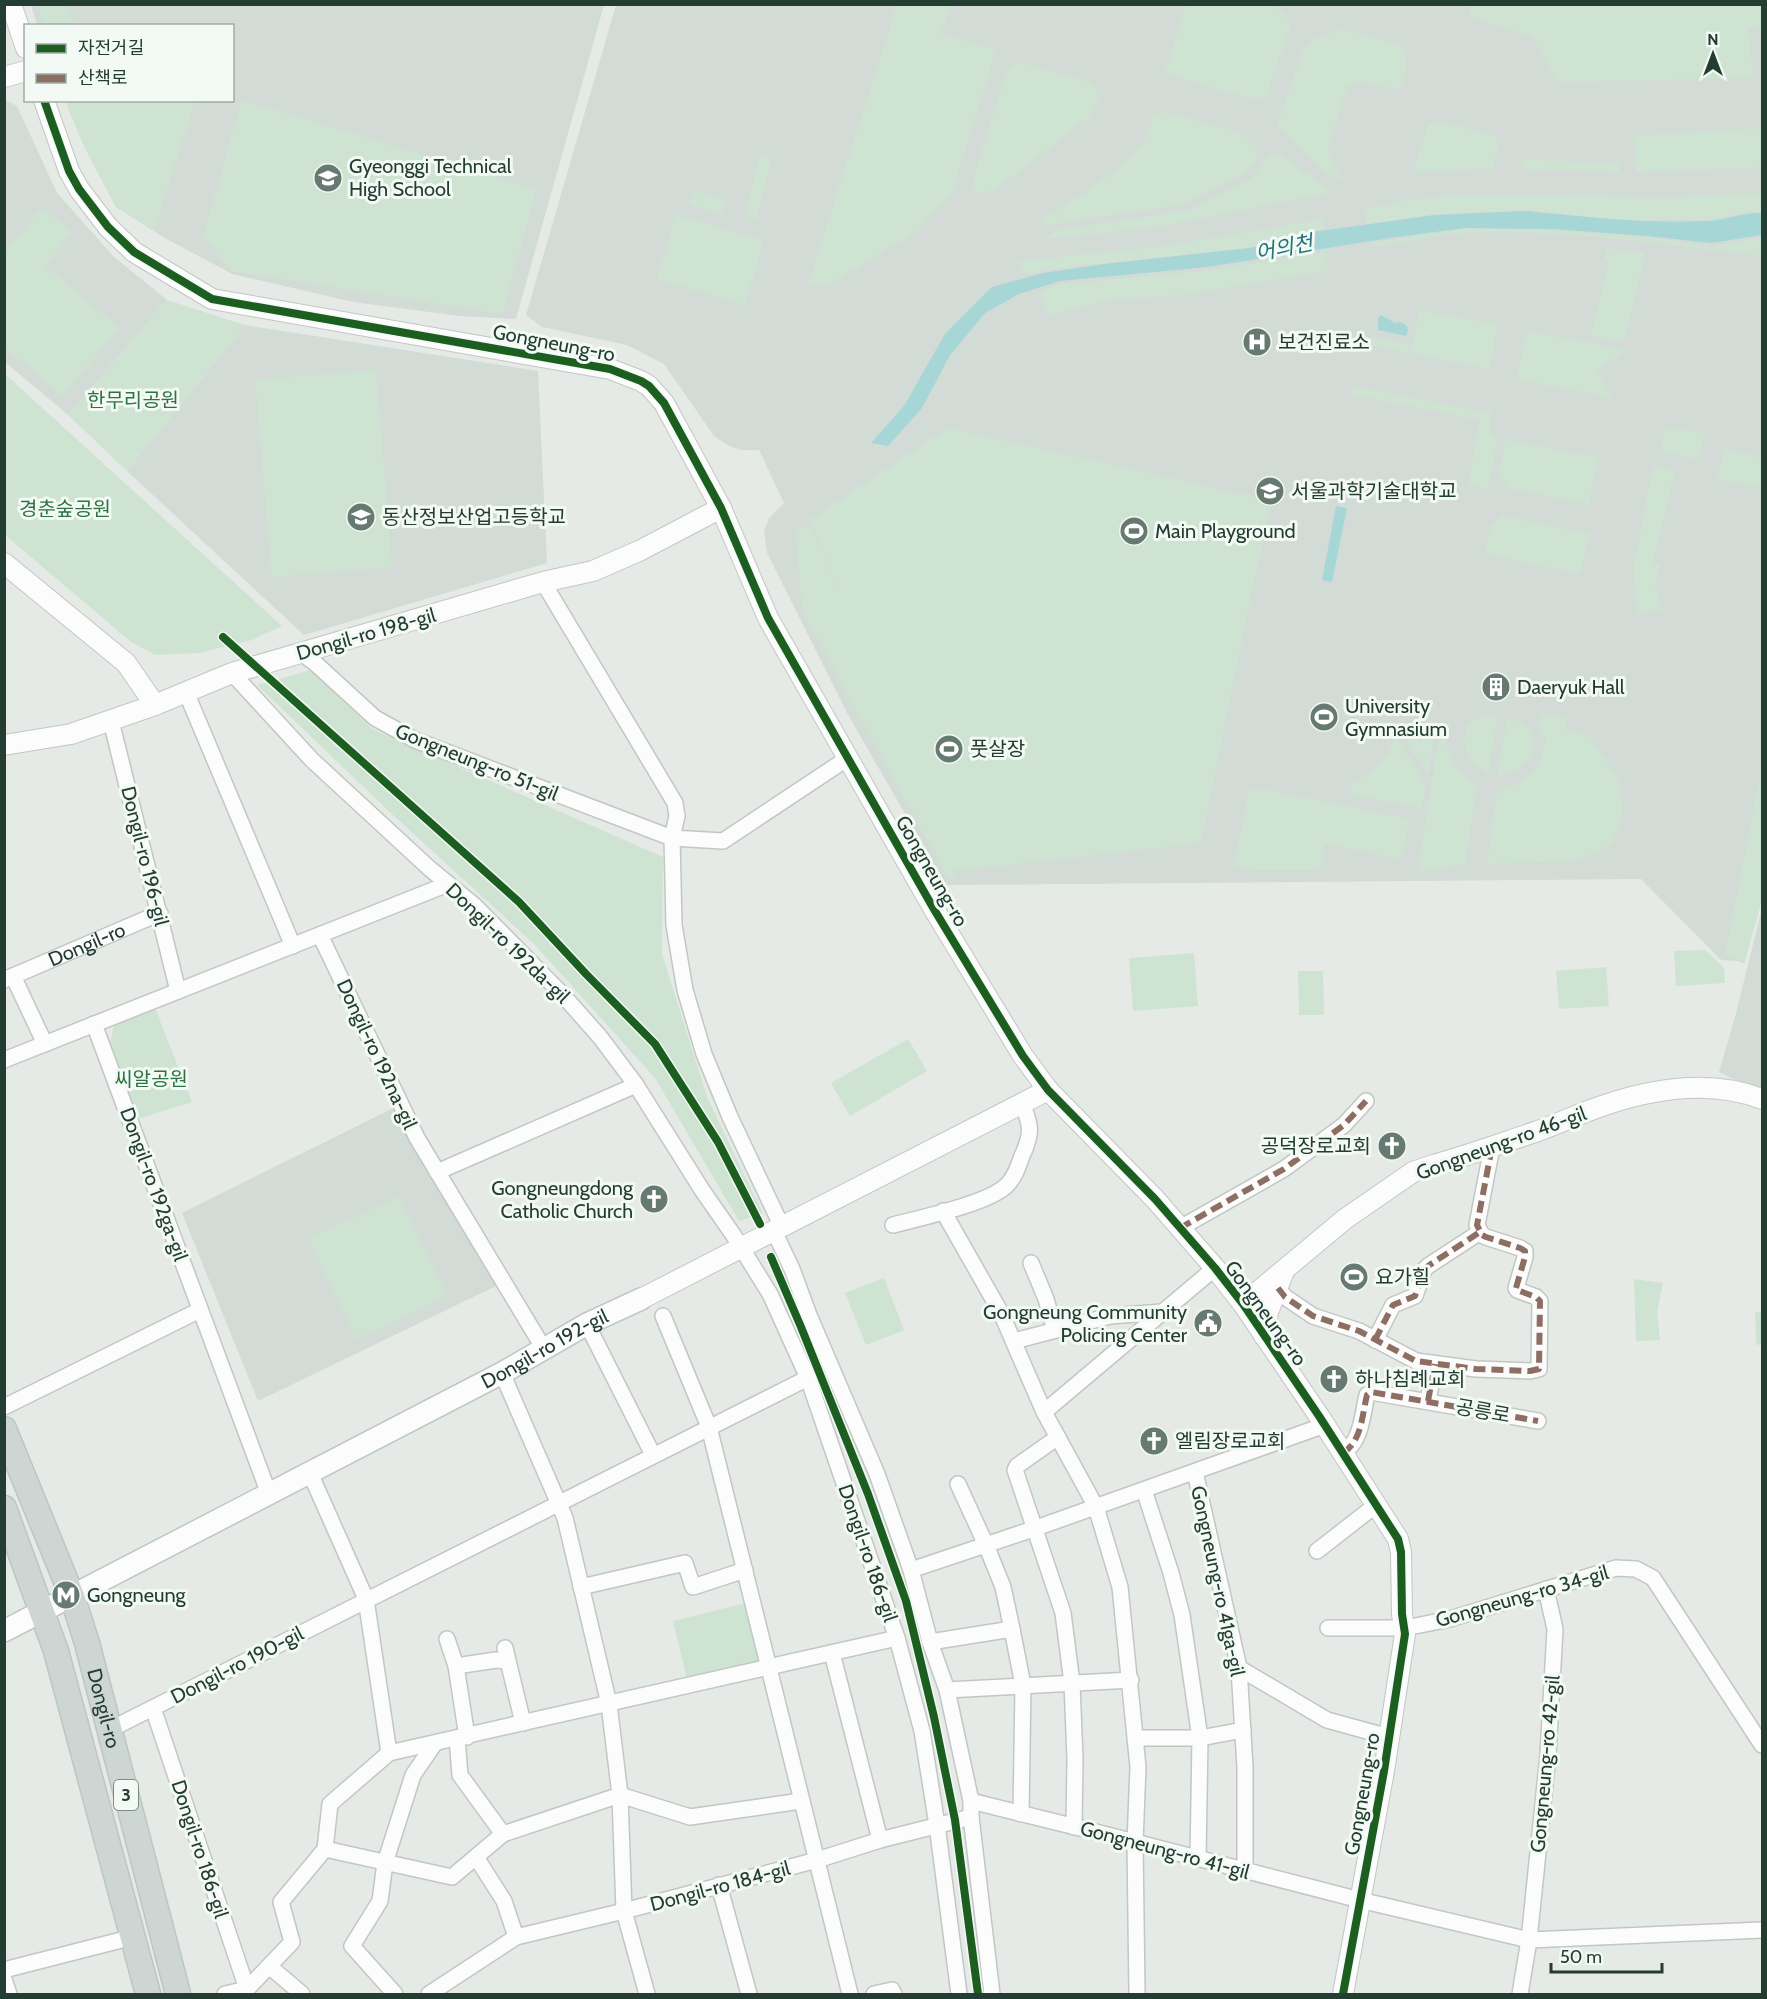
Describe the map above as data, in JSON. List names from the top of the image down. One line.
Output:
{"streets":{"main road":["Dongil-ro","Dongil-ro 192-gil","3"],"street":["Gongneung-ro","Dongil-ro 198-gil","Gongneung-ro 51-gil","Dongil-ro 196-gil","Dongil-ro 192da-gil","Dongil-ro 192na-gil","Gongneung-ro 46-gil","Dongil-ro 192ga-gil","공릉로","Dongil-ro 186-gil","Gongneung-ro 41ga-gil","Gongneung-ro 34-gil","Dongil-ro 190-gil","Gongneung-ro 42-gil","Gongneung-ro 41-gil","Dongil-ro 184-gil"]},"crossings":[["Gongneung-ro","Dongil-ro 198-gil"],["Gongneung-ro","Gongneung-ro 51-gil"],["Gongneung-ro","Gongneung-ro 46-gil"],["Gongneung-ro","Dongil-ro 192-gil"],["Gongneung-ro","공릉로"],["Gongneung-ro","Gongneung-ro 41ga-gil"],["Gongneung-ro","Gongneung-ro 34-gil"],["Gongneung-ro","Gongneung-ro 41-gil"],["Dongil-ro 198-gil","Gongneung-ro 51-gil"],["Dongil-ro 198-gil","Dongil-ro 196-gil"],["Dongil-ro 198-gil","Dongil-ro 192da-gil"],["Dongil-ro 196-gil","Dongil-ro"],["Dongil-ro 192da-gil","Dongil-ro 192-gil"],["Dongil-ro","Dongil-ro 192-gil"],["Dongil-ro","Dongil-ro 190-gil"],["Dongil-ro 192na-gil","Dongil-ro 192-gil"],["Dongil-ro 192ga-gil","Dongil-ro 192-gil"],["Dongil-ro 186-gil","Dongil-ro 190-gil"],["Dongil-ro 186-gil","Dongil-ro 184-gil"],["Gongneung-ro 41ga-gil","Gongneung-ro 41-gil"],["Gongneung-ro 34-gil","Gongneung-ro 42-gil"],["Gongneung-ro 41-gil","Dongil-ro 184-gil"]],"water":["어의천"],"parks":["한무리공원","경춘숲공원","씨알공원"],"places":{"school or university":["Gyeonggi Technical High School","서울과학기술대학교","동산정보산업고등학교"],"hospital":["보건진료소"],"sports":["Main Playground","University Gymnasium","풋살장","요가힐"],"building":["Daeryuk Hall"],"church":["공덕장로교회","Gongneungdong Catholic Church","하나침례교회","엘림장로교회"],"public building":["Gongneung Community Policing Center"],"metro station":["Gongneung"]},"legend":["자전거길","산책로"],"scale_bar":"50 m","north":"top"}
